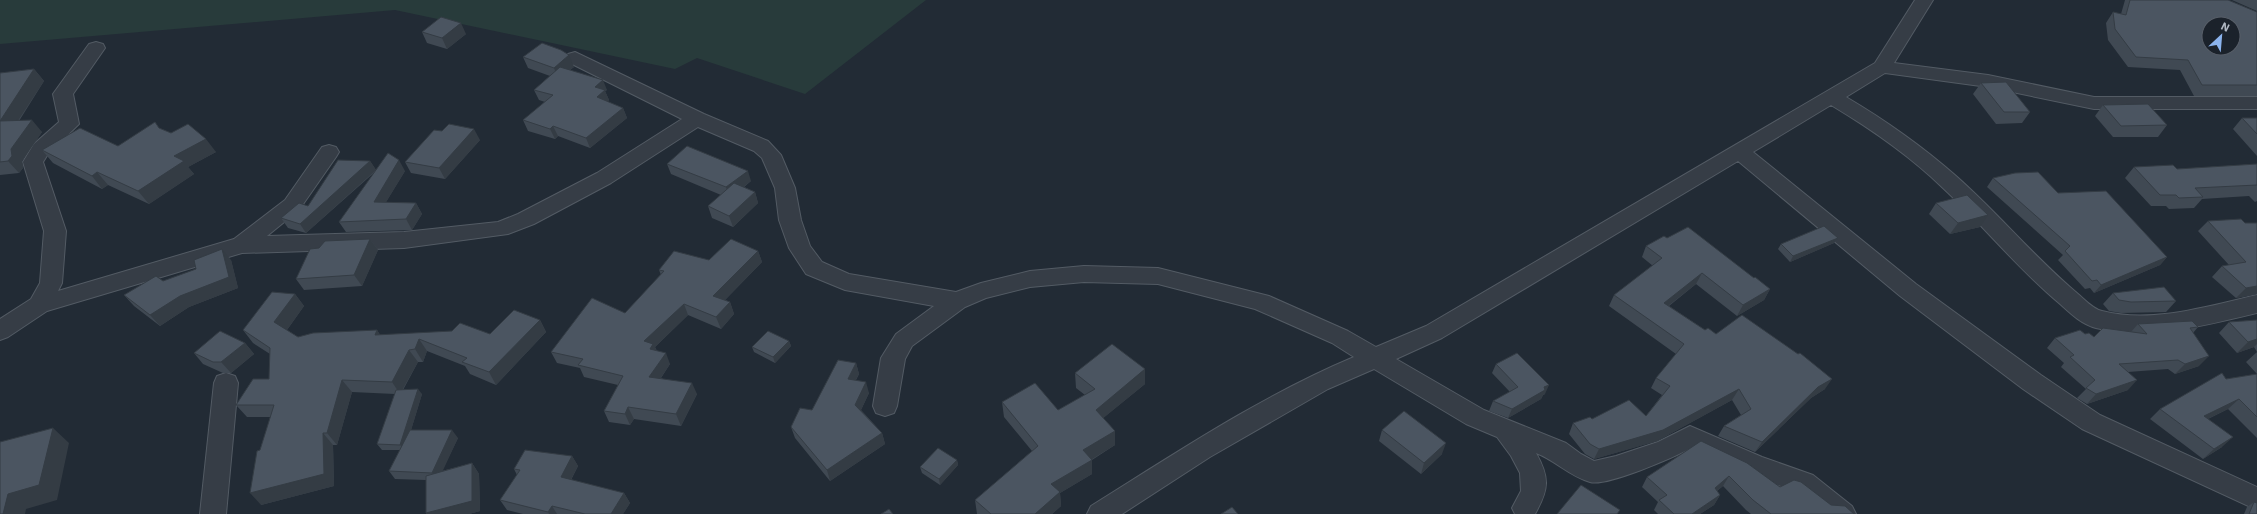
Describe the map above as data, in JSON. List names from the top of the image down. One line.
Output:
{"north":"top right"}
